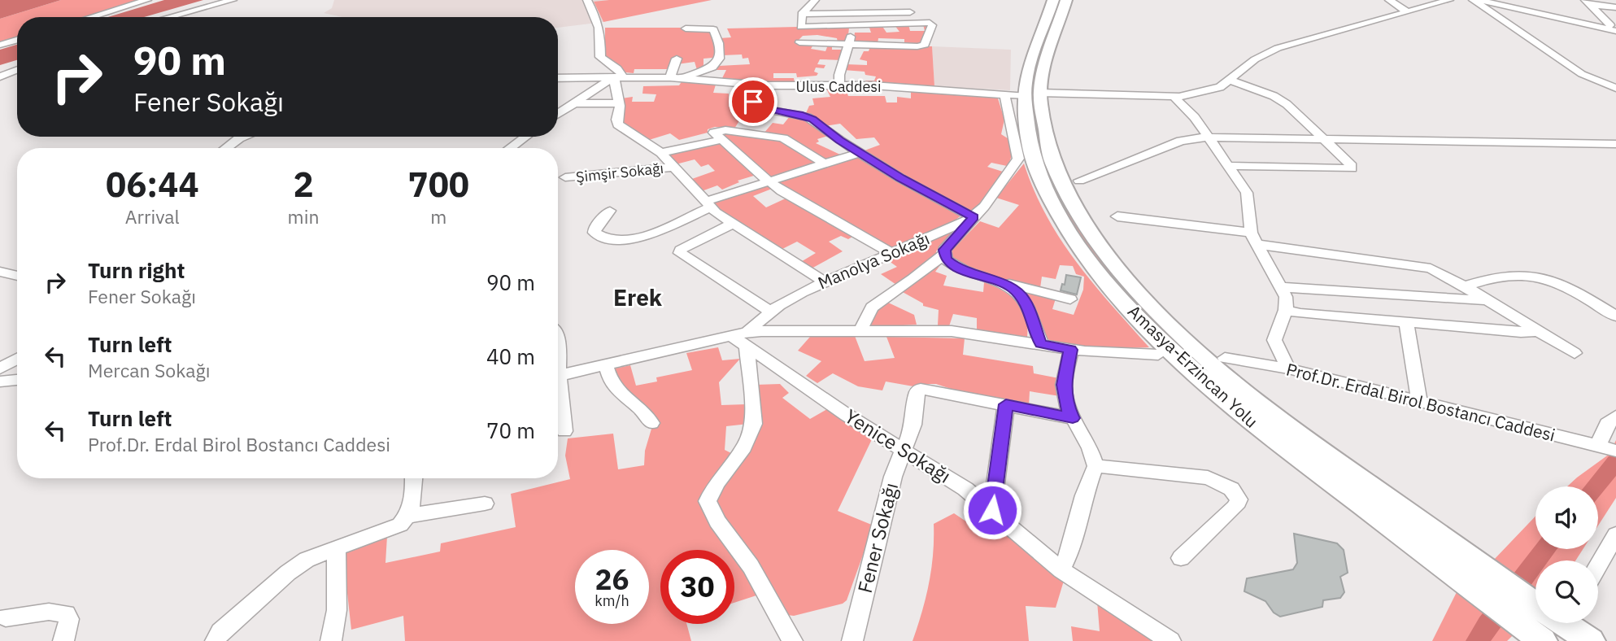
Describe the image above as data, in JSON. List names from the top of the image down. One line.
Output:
{"streets":{"highway":["Amasya-Erzincan Yolu"],"street":["Ulus Caddesi","Şimşir Sokağı","Manolya Sokağı","Prof.Dr. Erdal Birol Bostancı Caddesi","Yenice Sokağı","Fener Sokağı"]},"crossings":[["Ulus Caddesi","Şimşir Sokağı"],["Ulus Caddesi","Manolya Sokağı"],["Ulus Caddesi","Amasya-Erzincan Yolu"],["Şimşir Sokağı","Manolya Sokağı"],["Manolya Sokağı","Amasya-Erzincan Yolu"],["Manolya Sokağı","Yenice Sokağı"],["Yenice Sokağı","Fener Sokağı"]],"districts":["Erek"],"page":{"turn":["90 m","Fener Sokağı"],"eta":["06:44","Arrival","2","min","700","m"],"list":[{"name":"Turn right","note":"Fener Sokağı","value":"90 m"},{"name":"Turn left","note":"Mercan Sokağı","value":"40 m"},{"name":"Turn left","note":"Prof.Dr. Erdal Birol Bostancı Caddesi","value":"70 m"}],"speed":"26 km/h","limit":"30"}}
